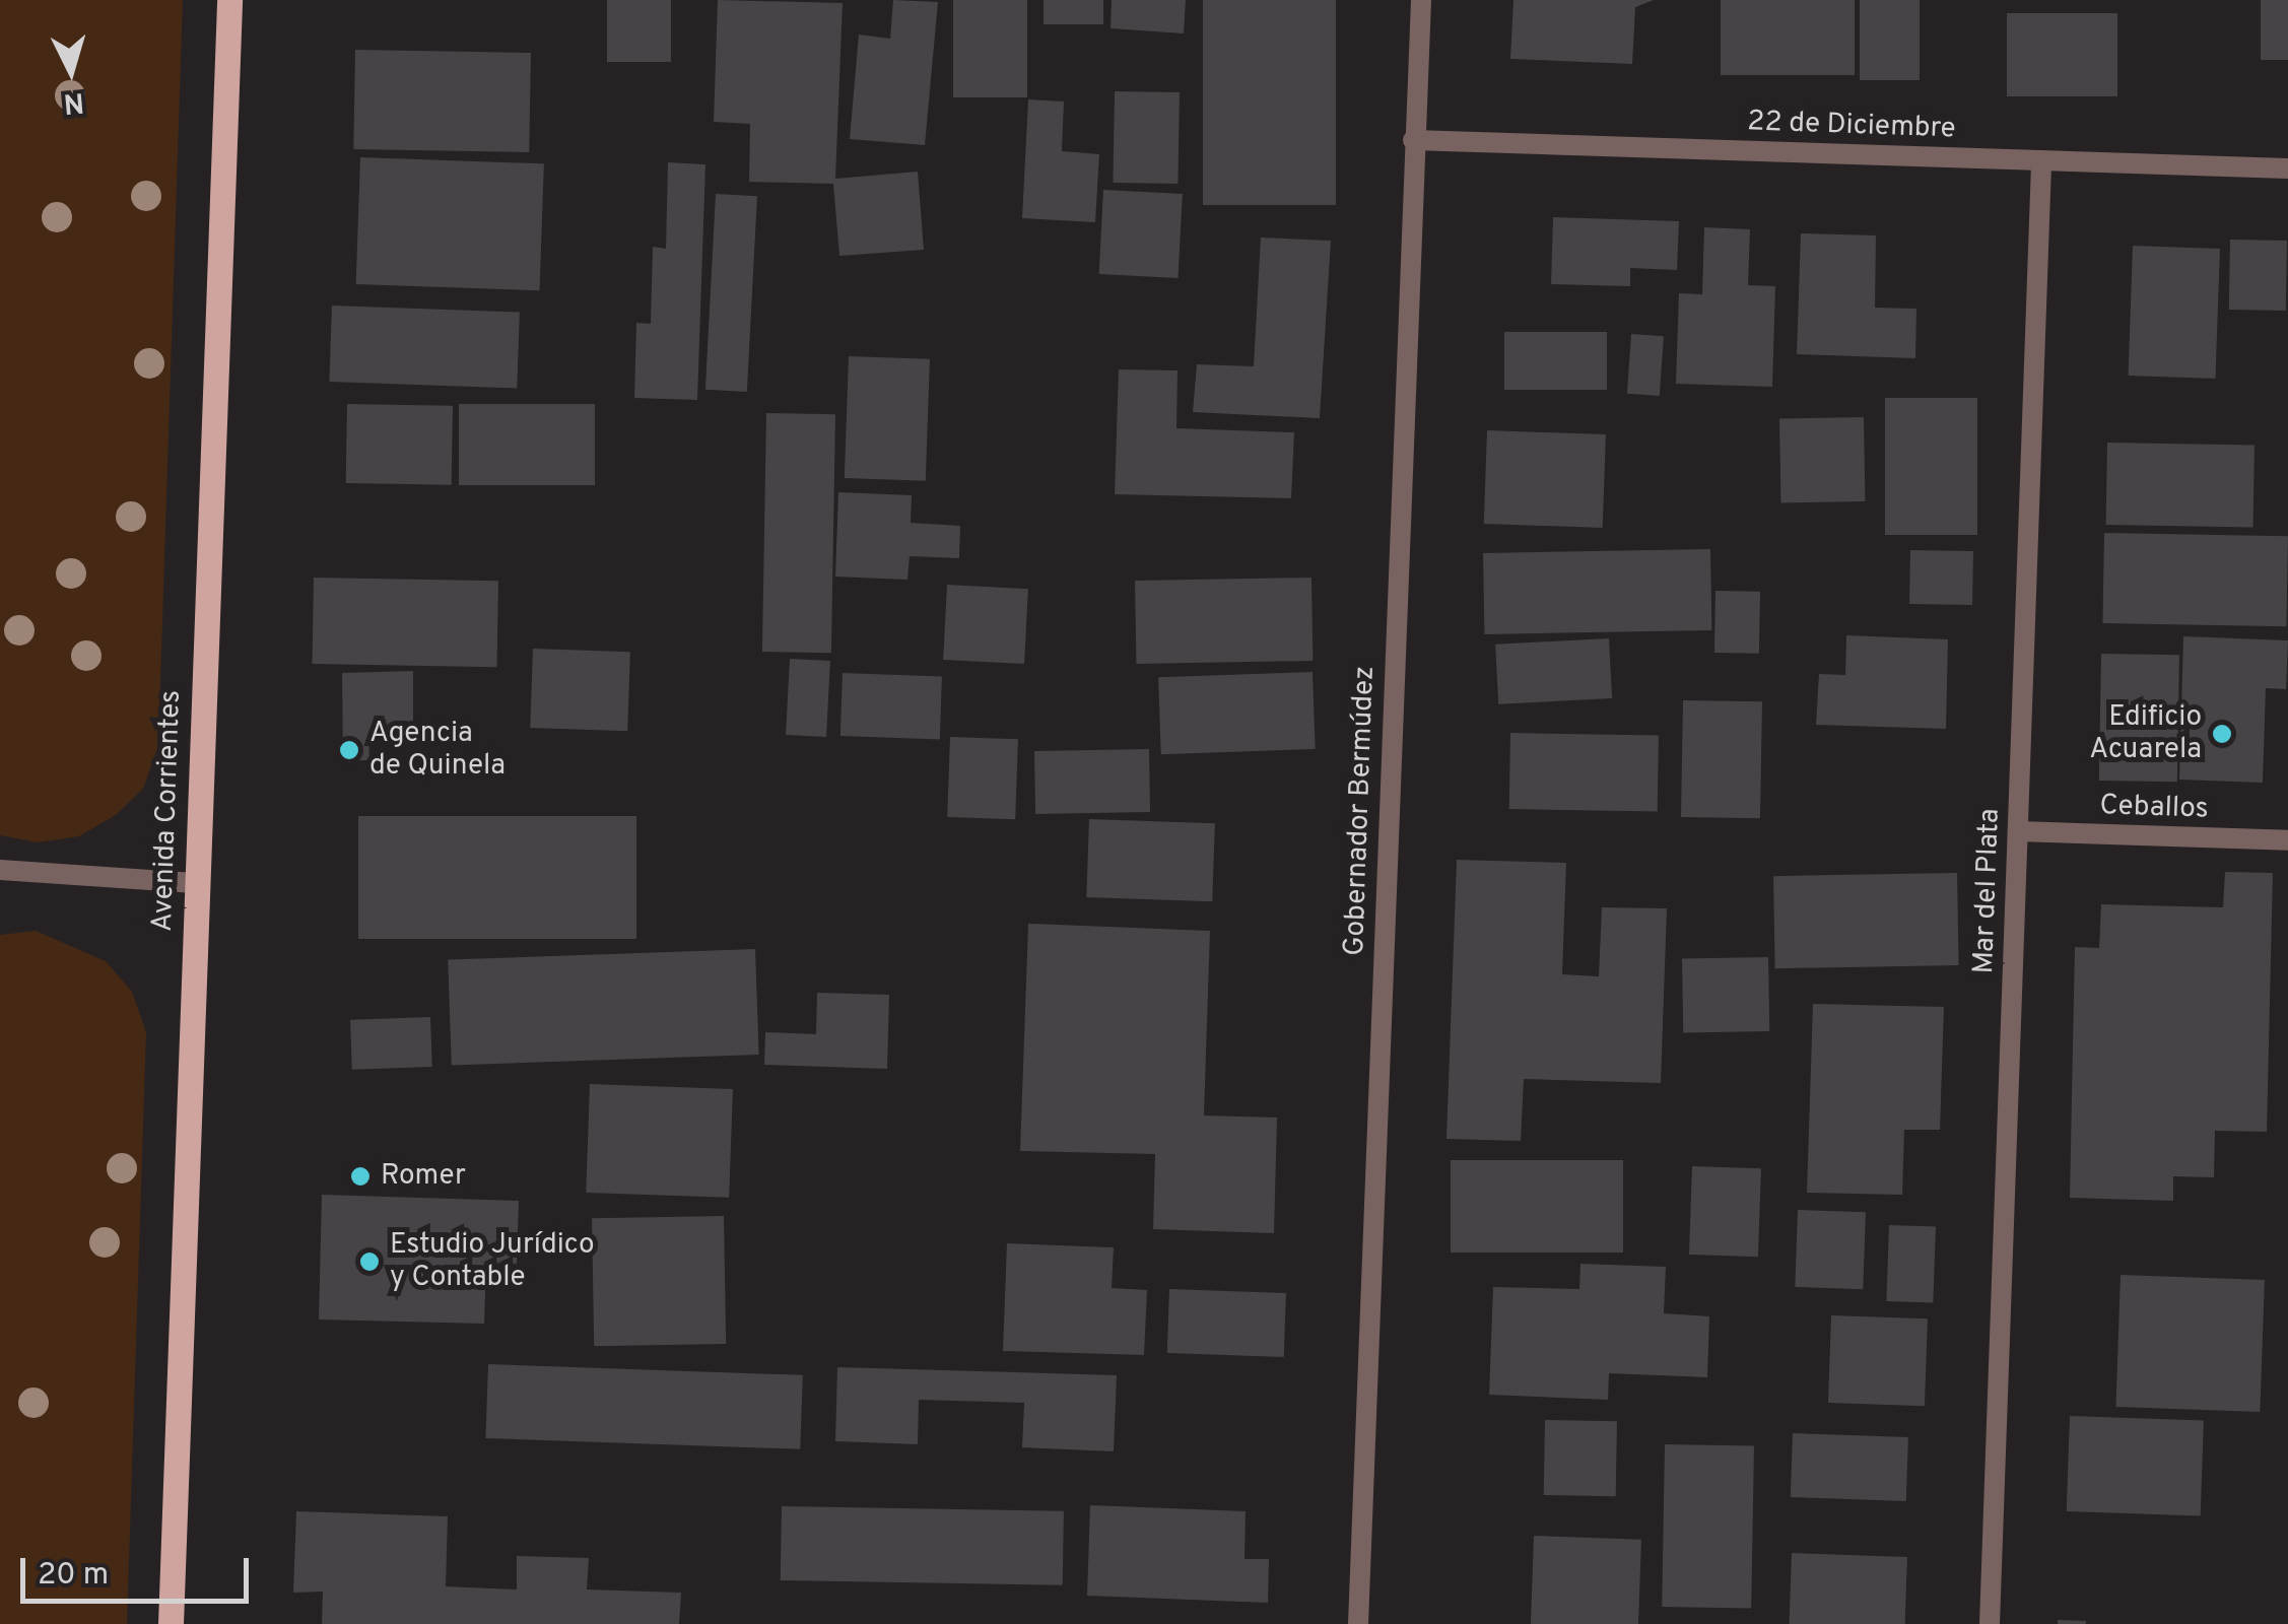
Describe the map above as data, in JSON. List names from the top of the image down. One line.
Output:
{"streets":{"main road":["Avenida Corrientes"],"street":["22 de Diciembre","Ceballos","Gobernador Bermúdez","Mar del Plata"]},"crossings":[["22 de Diciembre","Gobernador Bermúdez"],["22 de Diciembre","Mar del Plata"],["Ceballos","Mar del Plata"]],"places":["Edificio Acuarela","Agencia de Quinela","Romer","Estudio Jurídico y Contable"],"scale_bar":"20 m","north":"bottom"}
